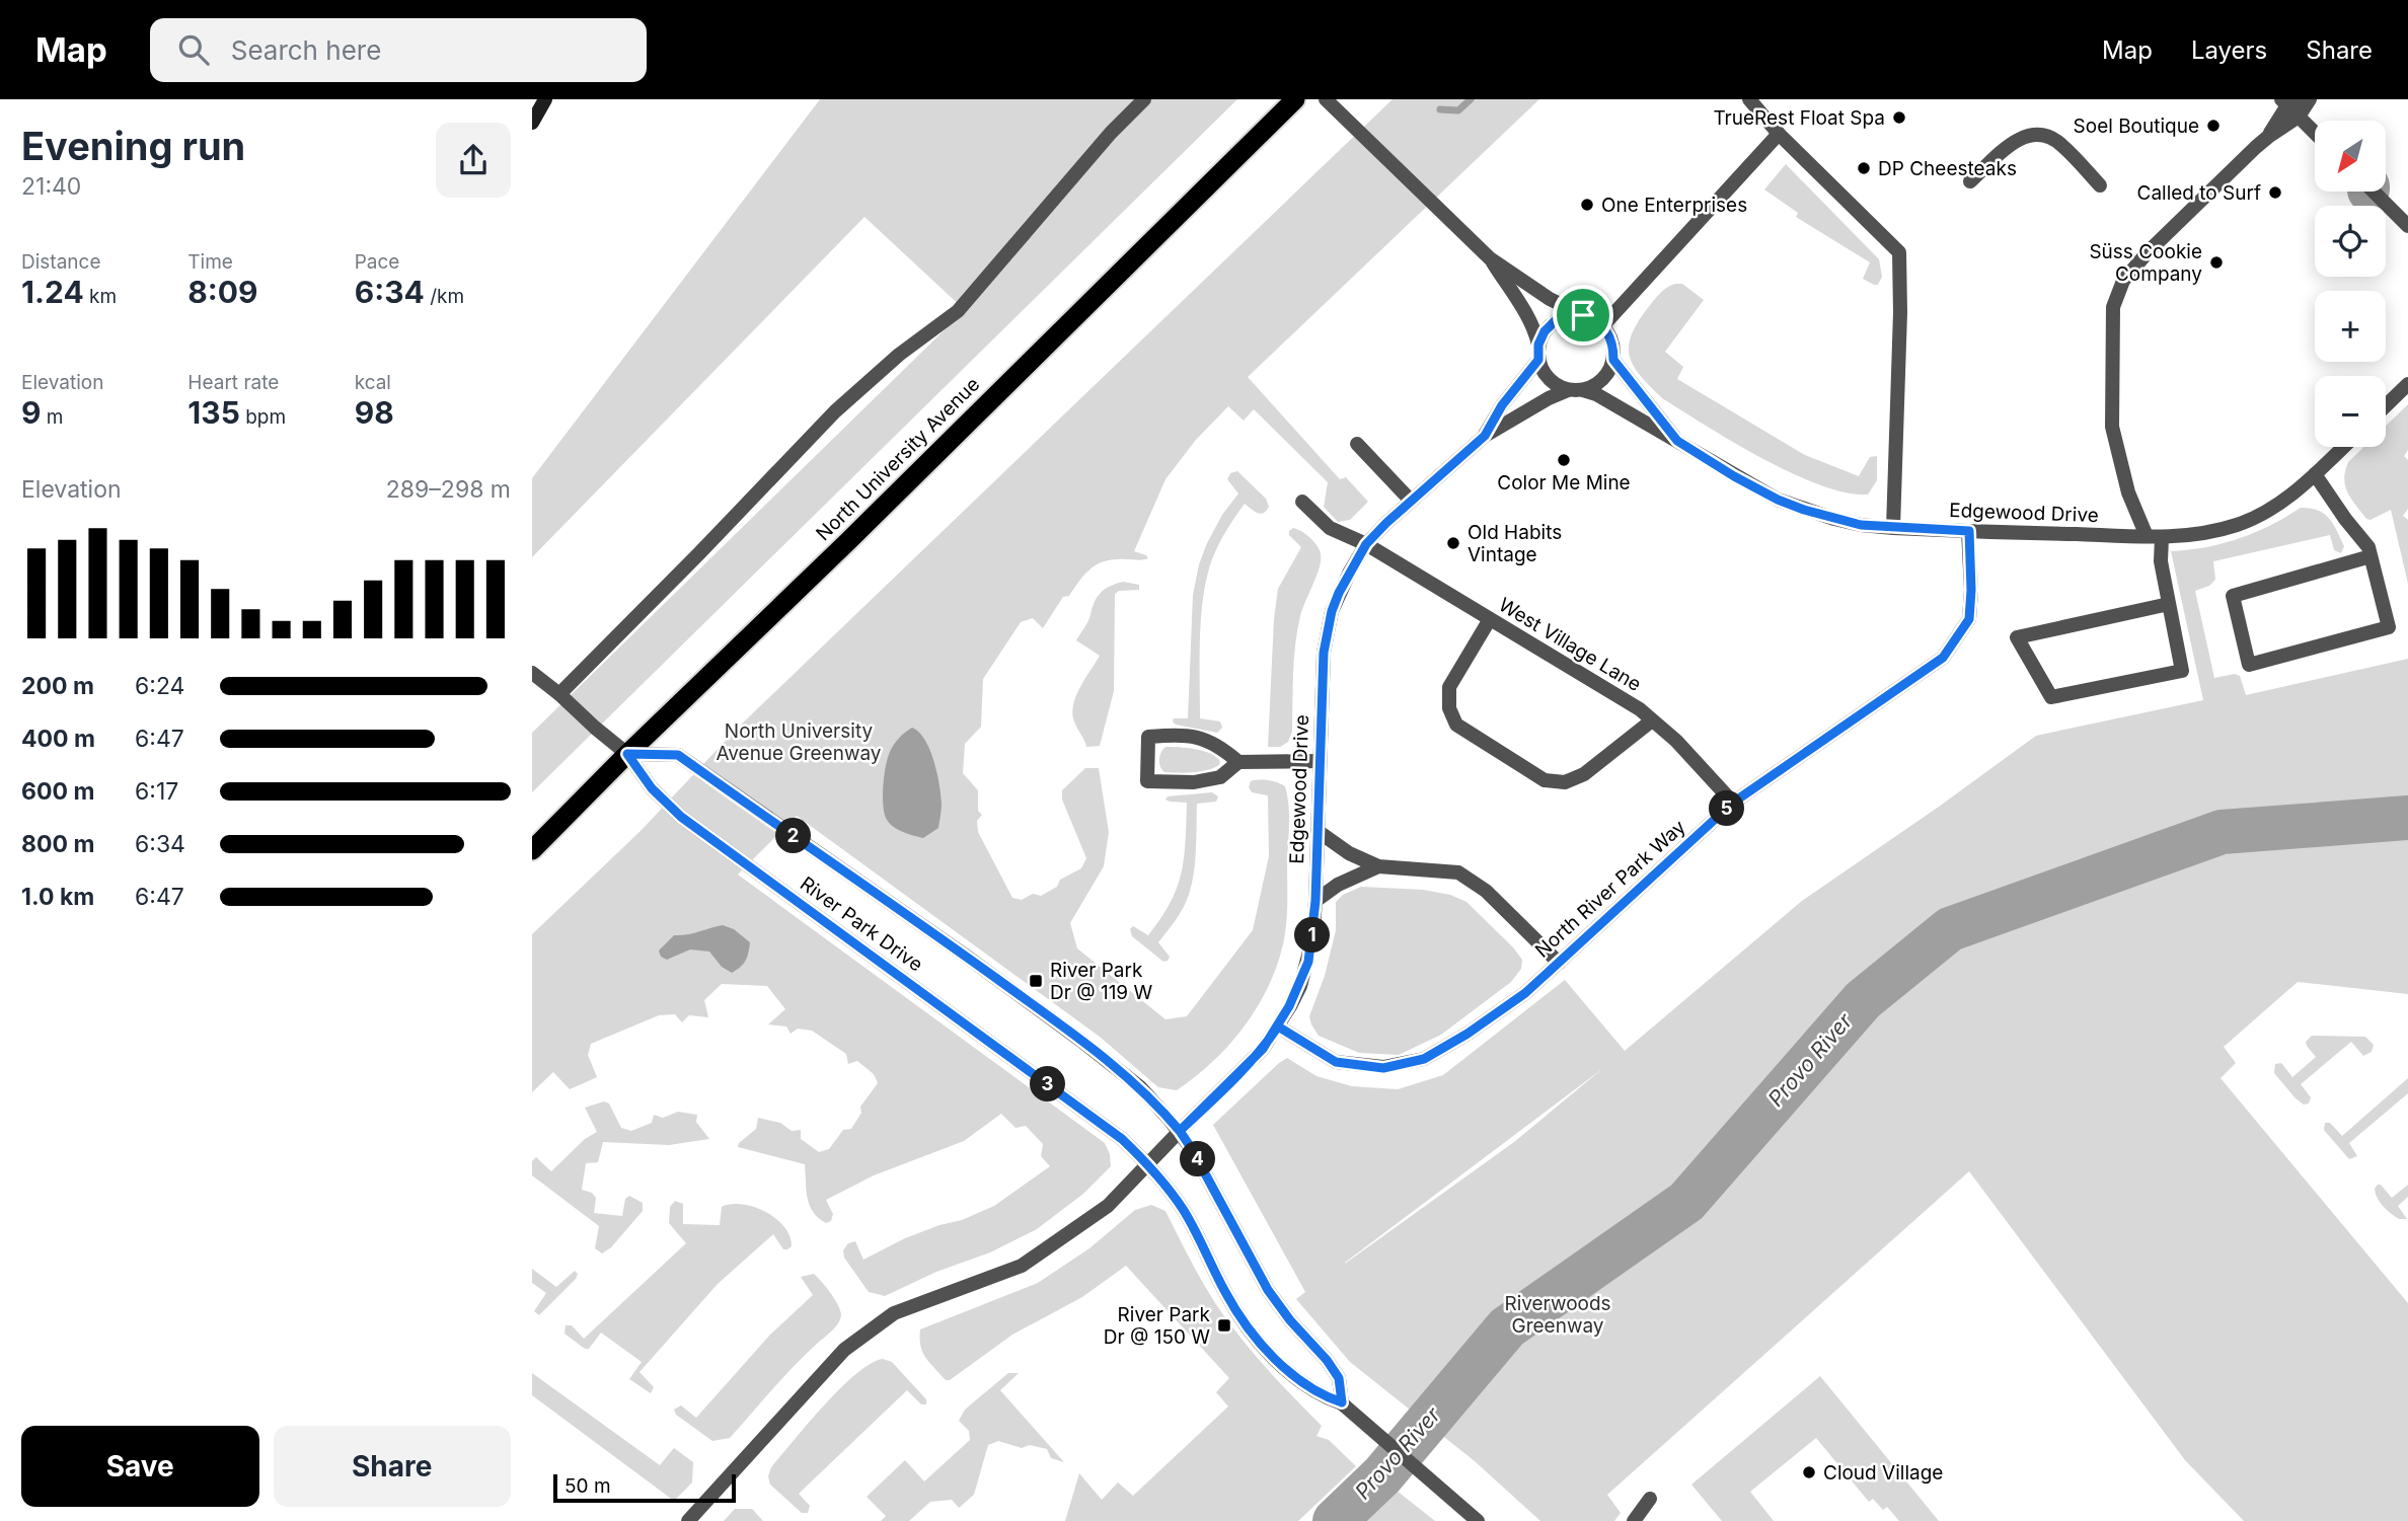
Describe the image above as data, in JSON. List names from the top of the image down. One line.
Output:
{"streets":{"highway":["North University Avenue"],"street":["Edgewood Drive","West Village Lane","North River Park Way","River Park Drive"]},"crossings":[["North University Avenue","River Park Drive"],["Edgewood Drive","West Village Lane"],["Edgewood Drive","North River Park Way"],["Edgewood Drive","River Park Drive"],["West Village Lane","North River Park Way"]],"water":["Provo River"],"parks":["North University Avenue Greenway","Riverwoods Greenway"],"places":{"other":["TrueRest Float Spa","Soel Boutique","DP Cheesteaks","Called to Surf","One Enterprises","Süss Cookie Company","Color Me Mine","Old Habits Vintage","Cloud Village"],"transit":["River Park Dr @ 119 W","River Park Dr @ 150 W"]},"scale_bar":"50 m","north":"bottom left","page":{"header":"Map","search":"Search here","nav":["Map","Layers","Share"],"heading":["Evening run","21:40"],"map_buttons":["+","−"],"stats":[["Distance","1.24 km"],["Time","8:09"],["Pace","6:34 /km"],["Elevation","9 m"],["Heart rate","135 bpm"],["kcal","98"]],"chart":["Elevation","289–298 m"],"list":[{"name":"200 m","note":"6:24"},{"name":"400 m","note":"6:47"},{"name":"600 m","note":"6:17"},{"name":"800 m","note":"6:34"},{"name":"1.0 km","note":"6:47"}],"pins":["5","2","1","3","4"],"buttons":["Save","Share"],"scale":"50 m"}}
